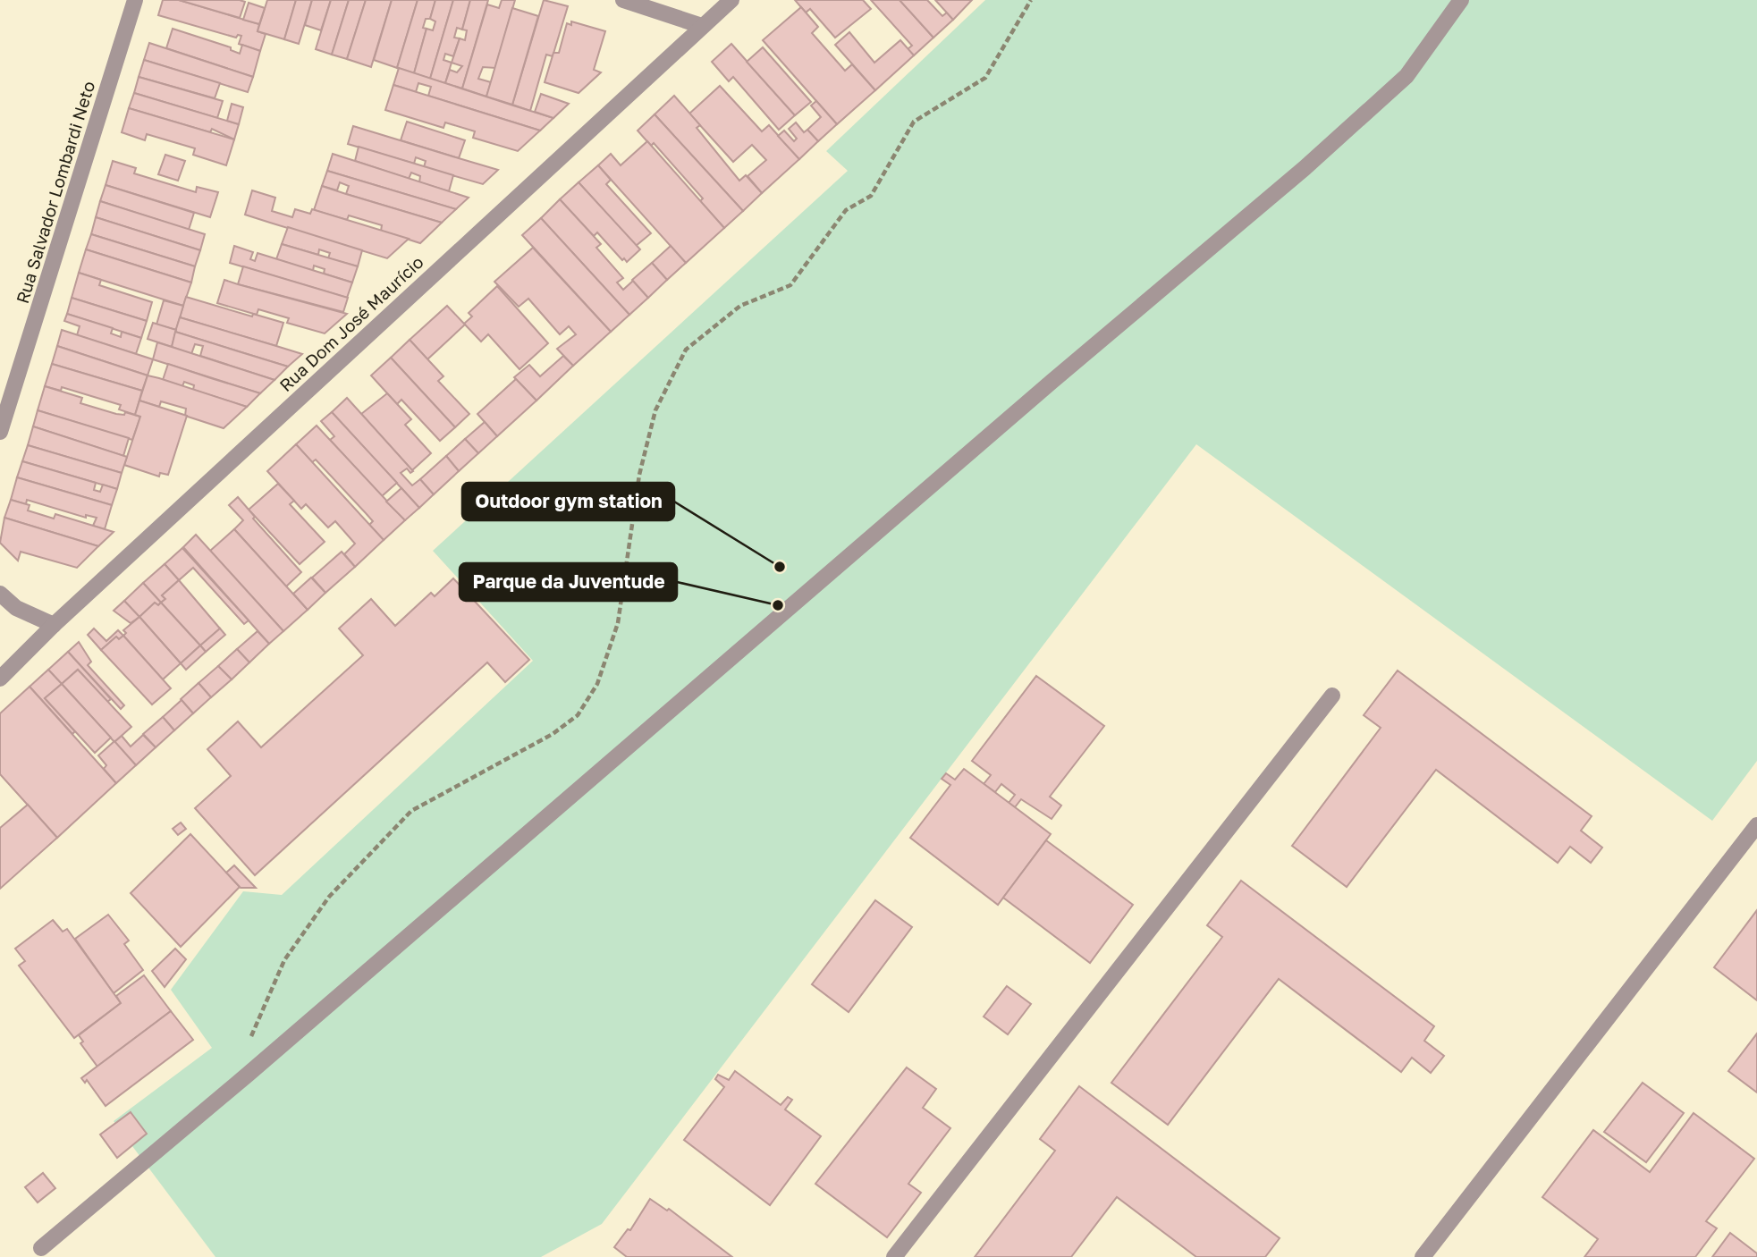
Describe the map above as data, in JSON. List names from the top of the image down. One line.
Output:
{"streets":{"street":["Rua Salvador Lombardi Neto","Rua Dom José Maurício"]},"places":["Outdoor gym station","Parque da Juventude"]}
